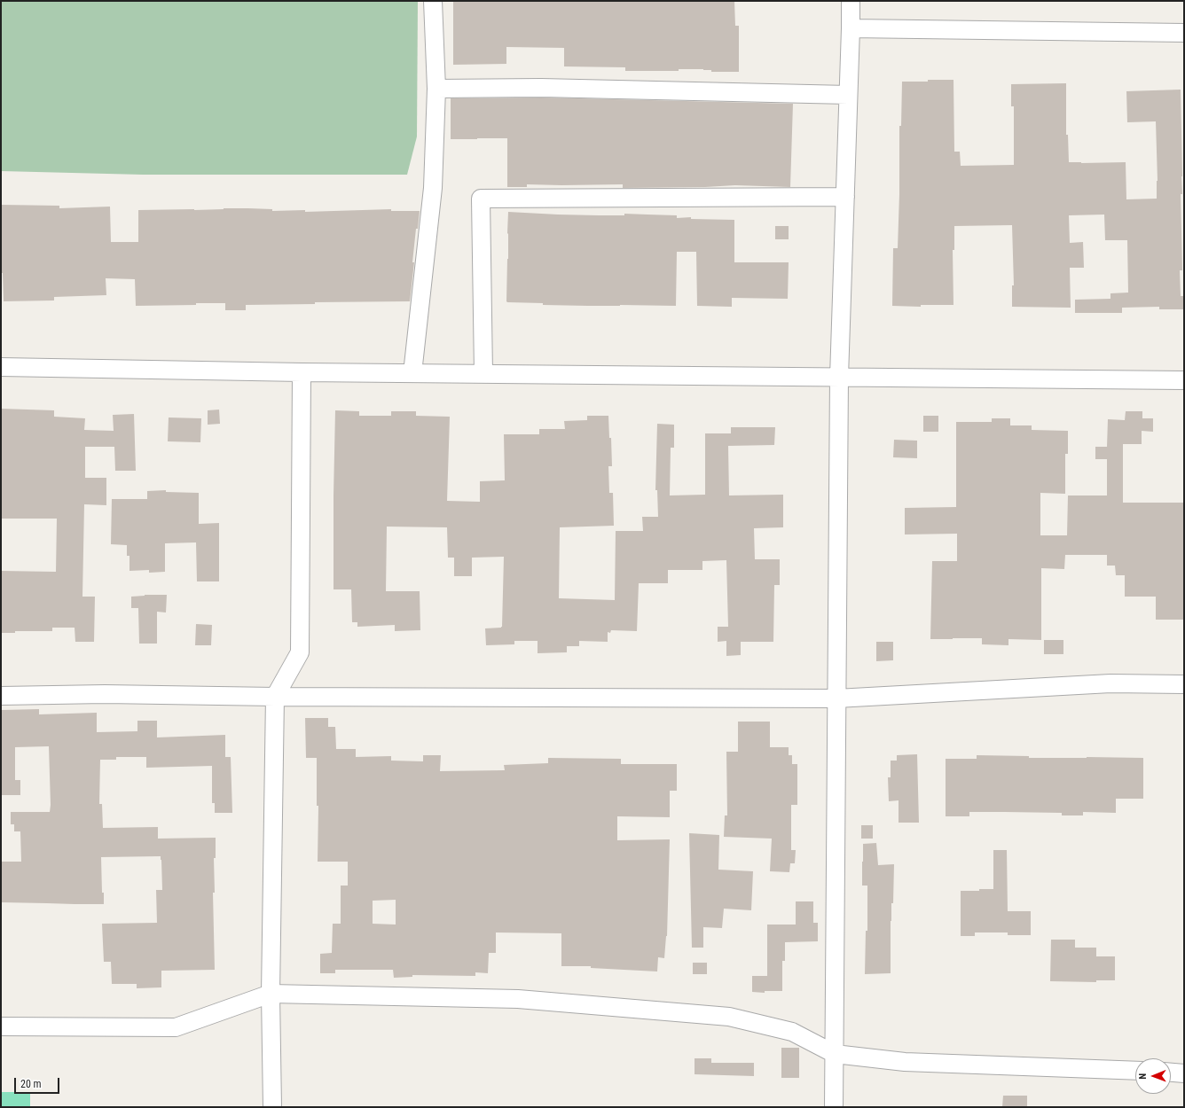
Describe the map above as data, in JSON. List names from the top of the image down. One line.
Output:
{"scale_bar":"20 m","north":"left"}
